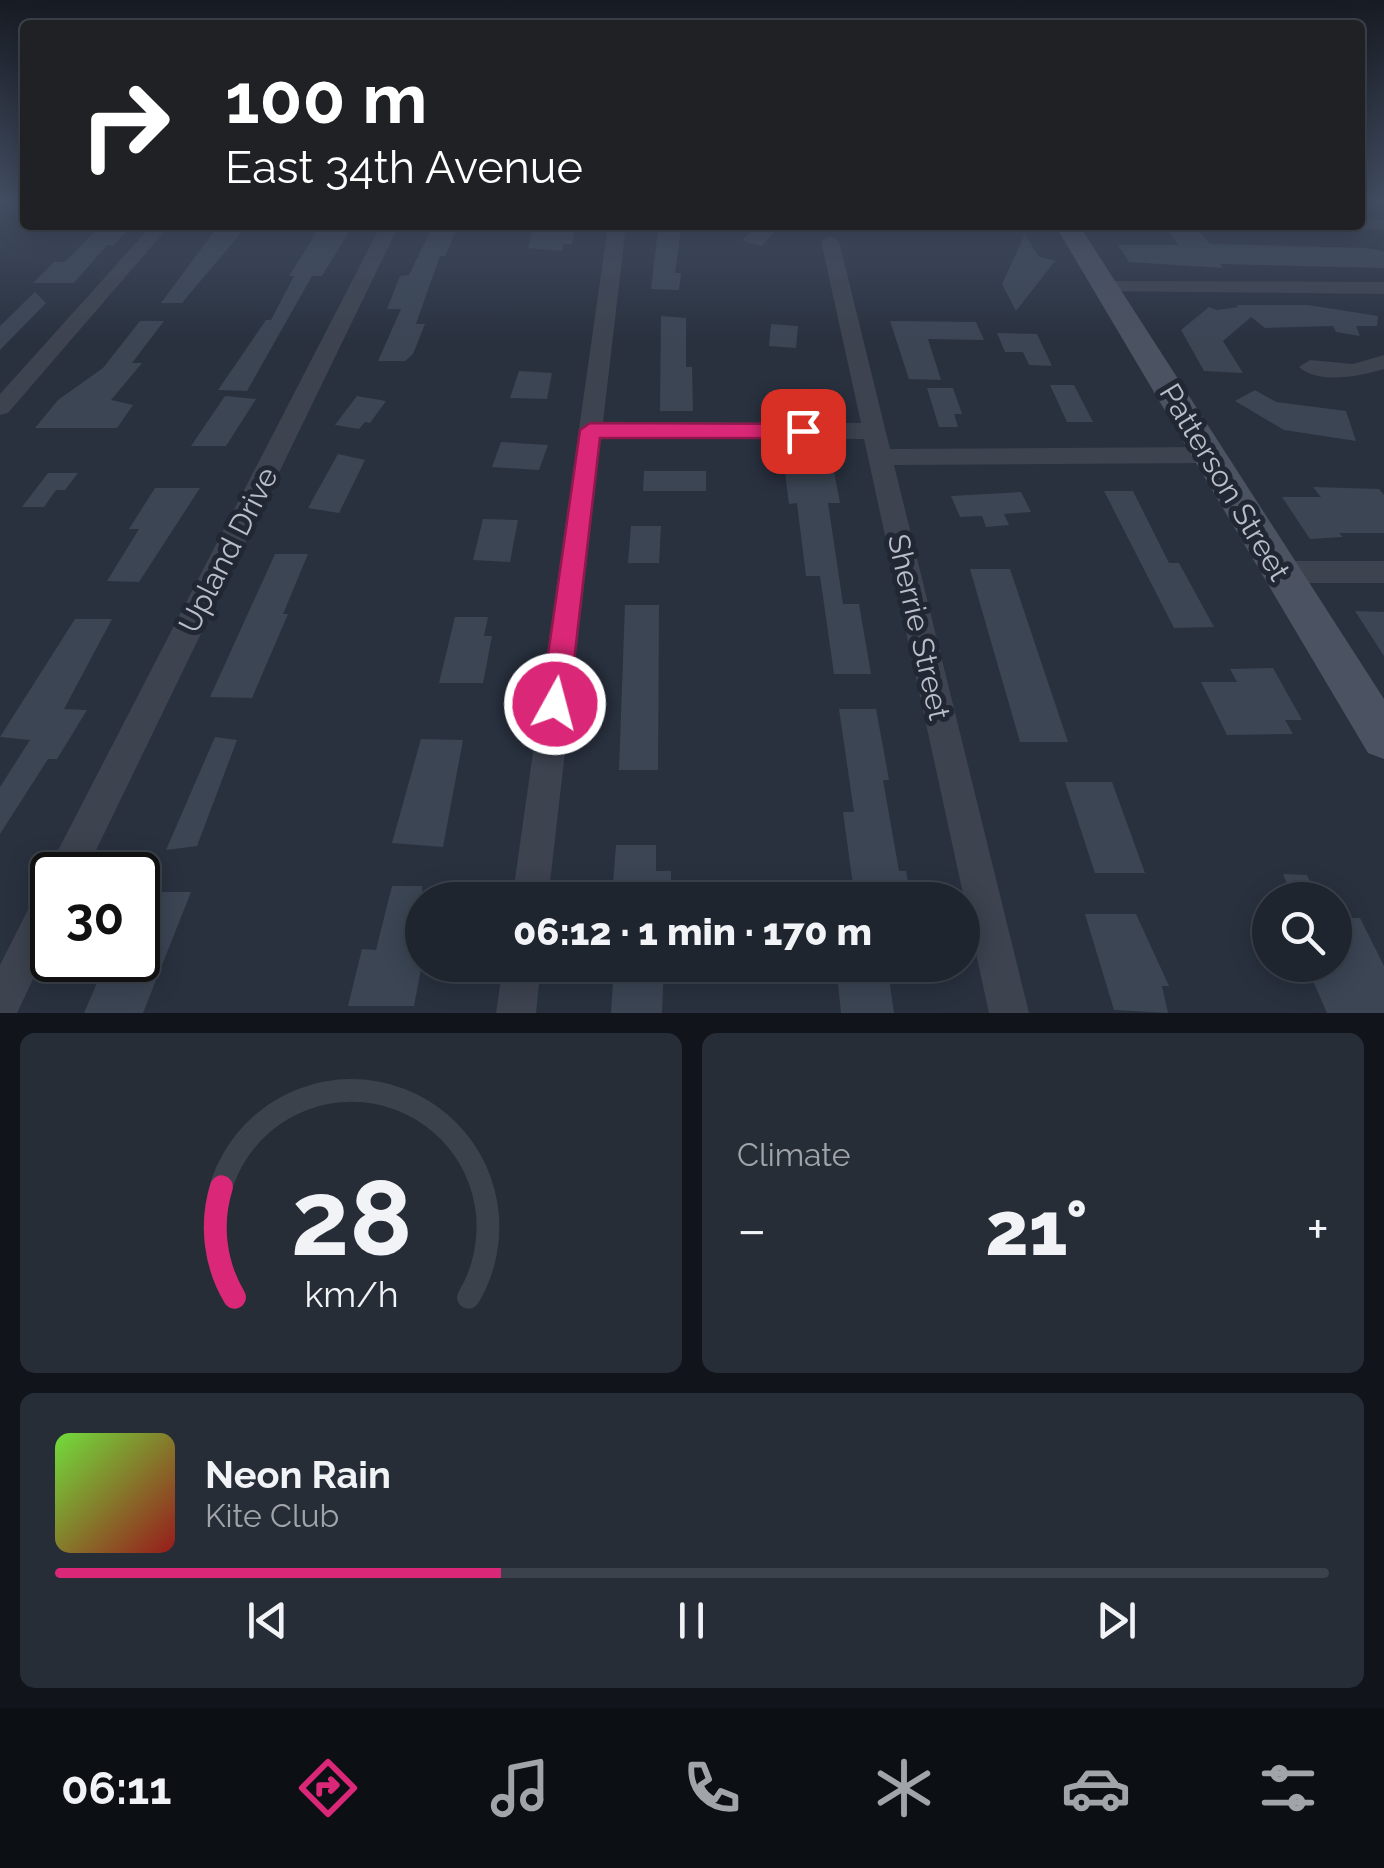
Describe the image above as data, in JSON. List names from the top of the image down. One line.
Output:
{"streets":{"street":["Patterson Street","Upland Drive","Sherrie Street"]},"page":{"turn":["100 m","East 34th Avenue"],"limit":"30","trip":"06:12 · 1 min · 170 m","tile":"Climate","heat":["−","21°","+"],"song":["Neon Rain","Kite Club"],"tabs":"06:11","gauge":["28","km/h"]}}
